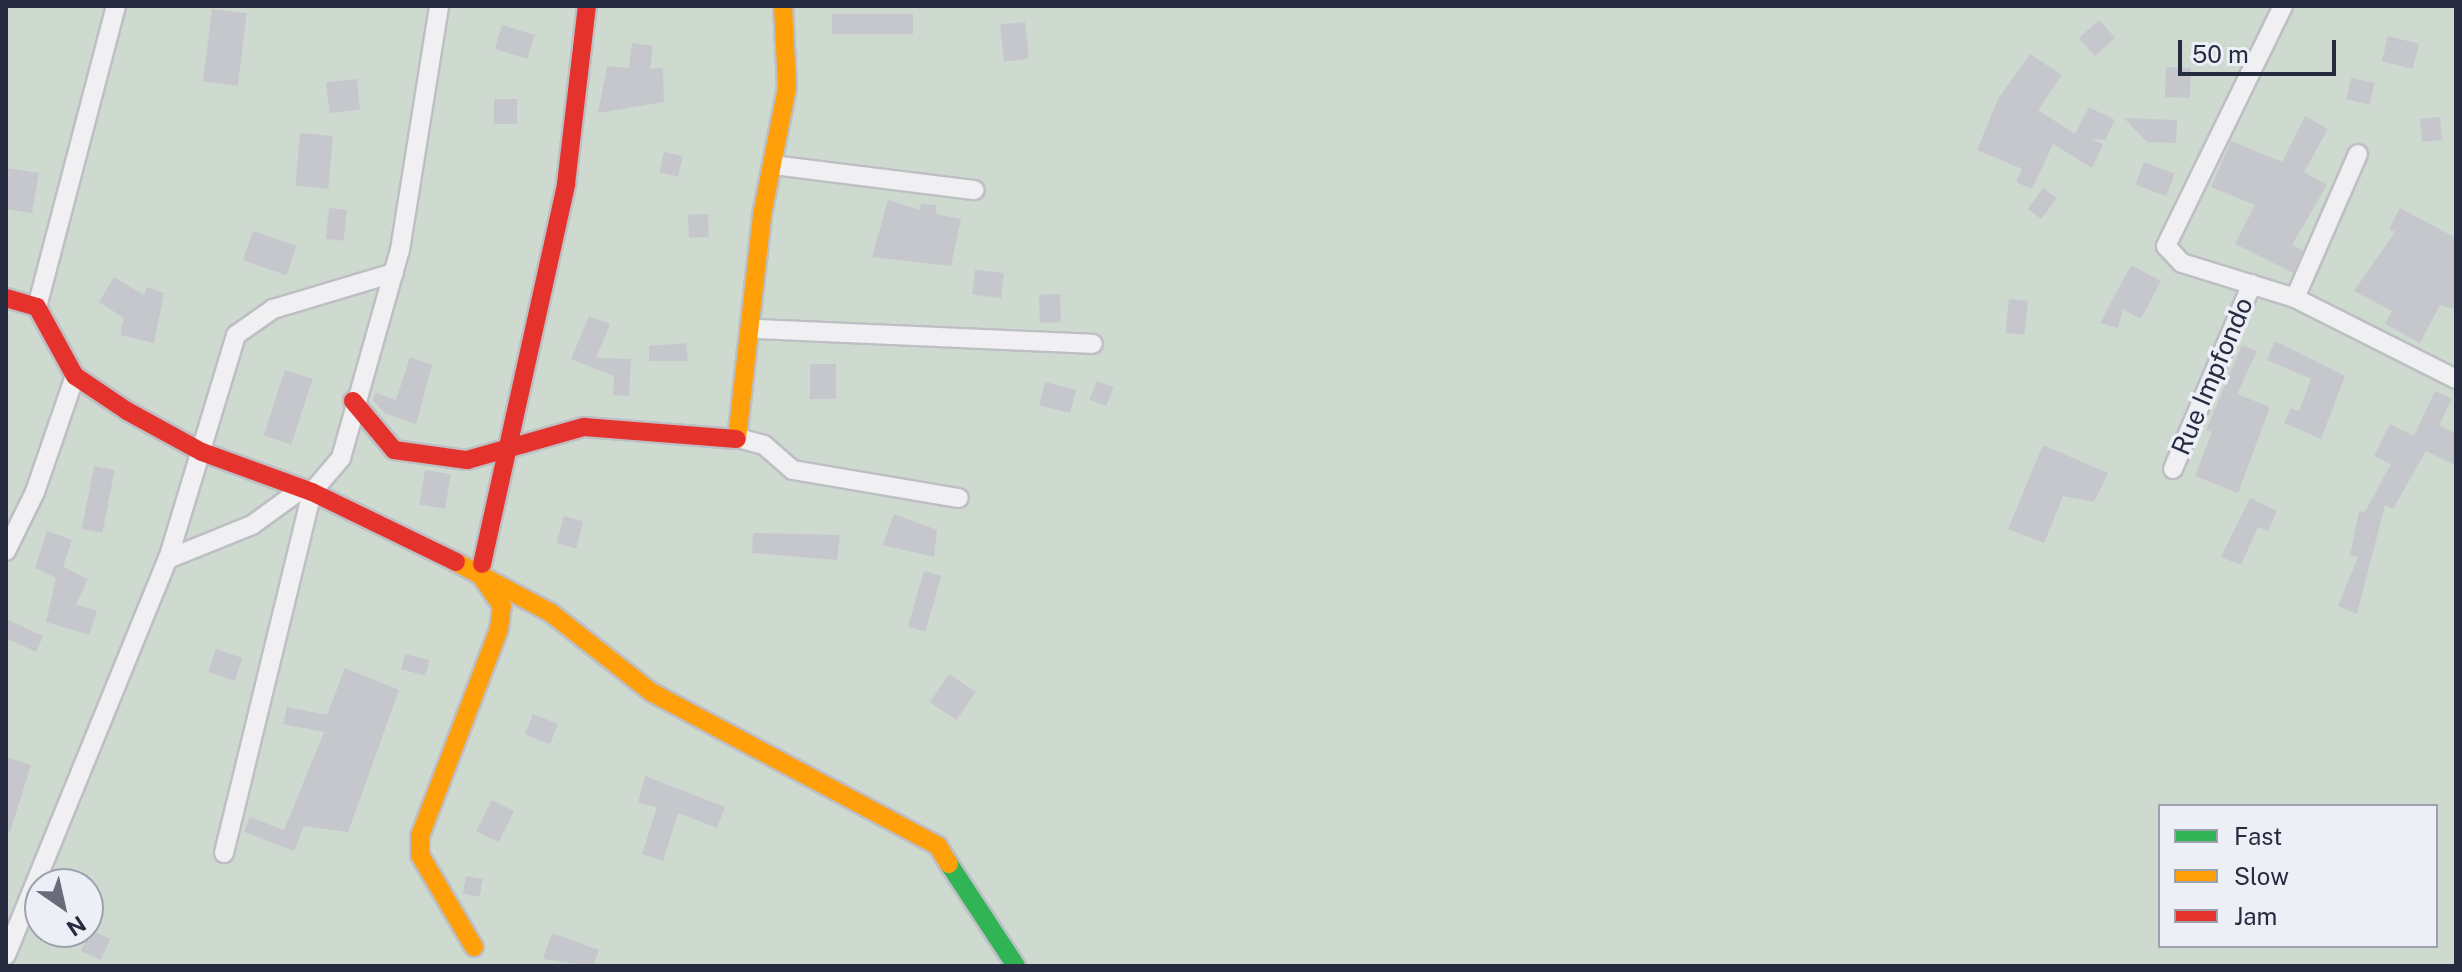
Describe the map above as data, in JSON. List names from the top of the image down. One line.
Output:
{"streets":{"street":["Rue Impfondo"]},"legend":["Fast","Slow","Jam"],"scale_bar":"50 m","north":"bottom right"}
